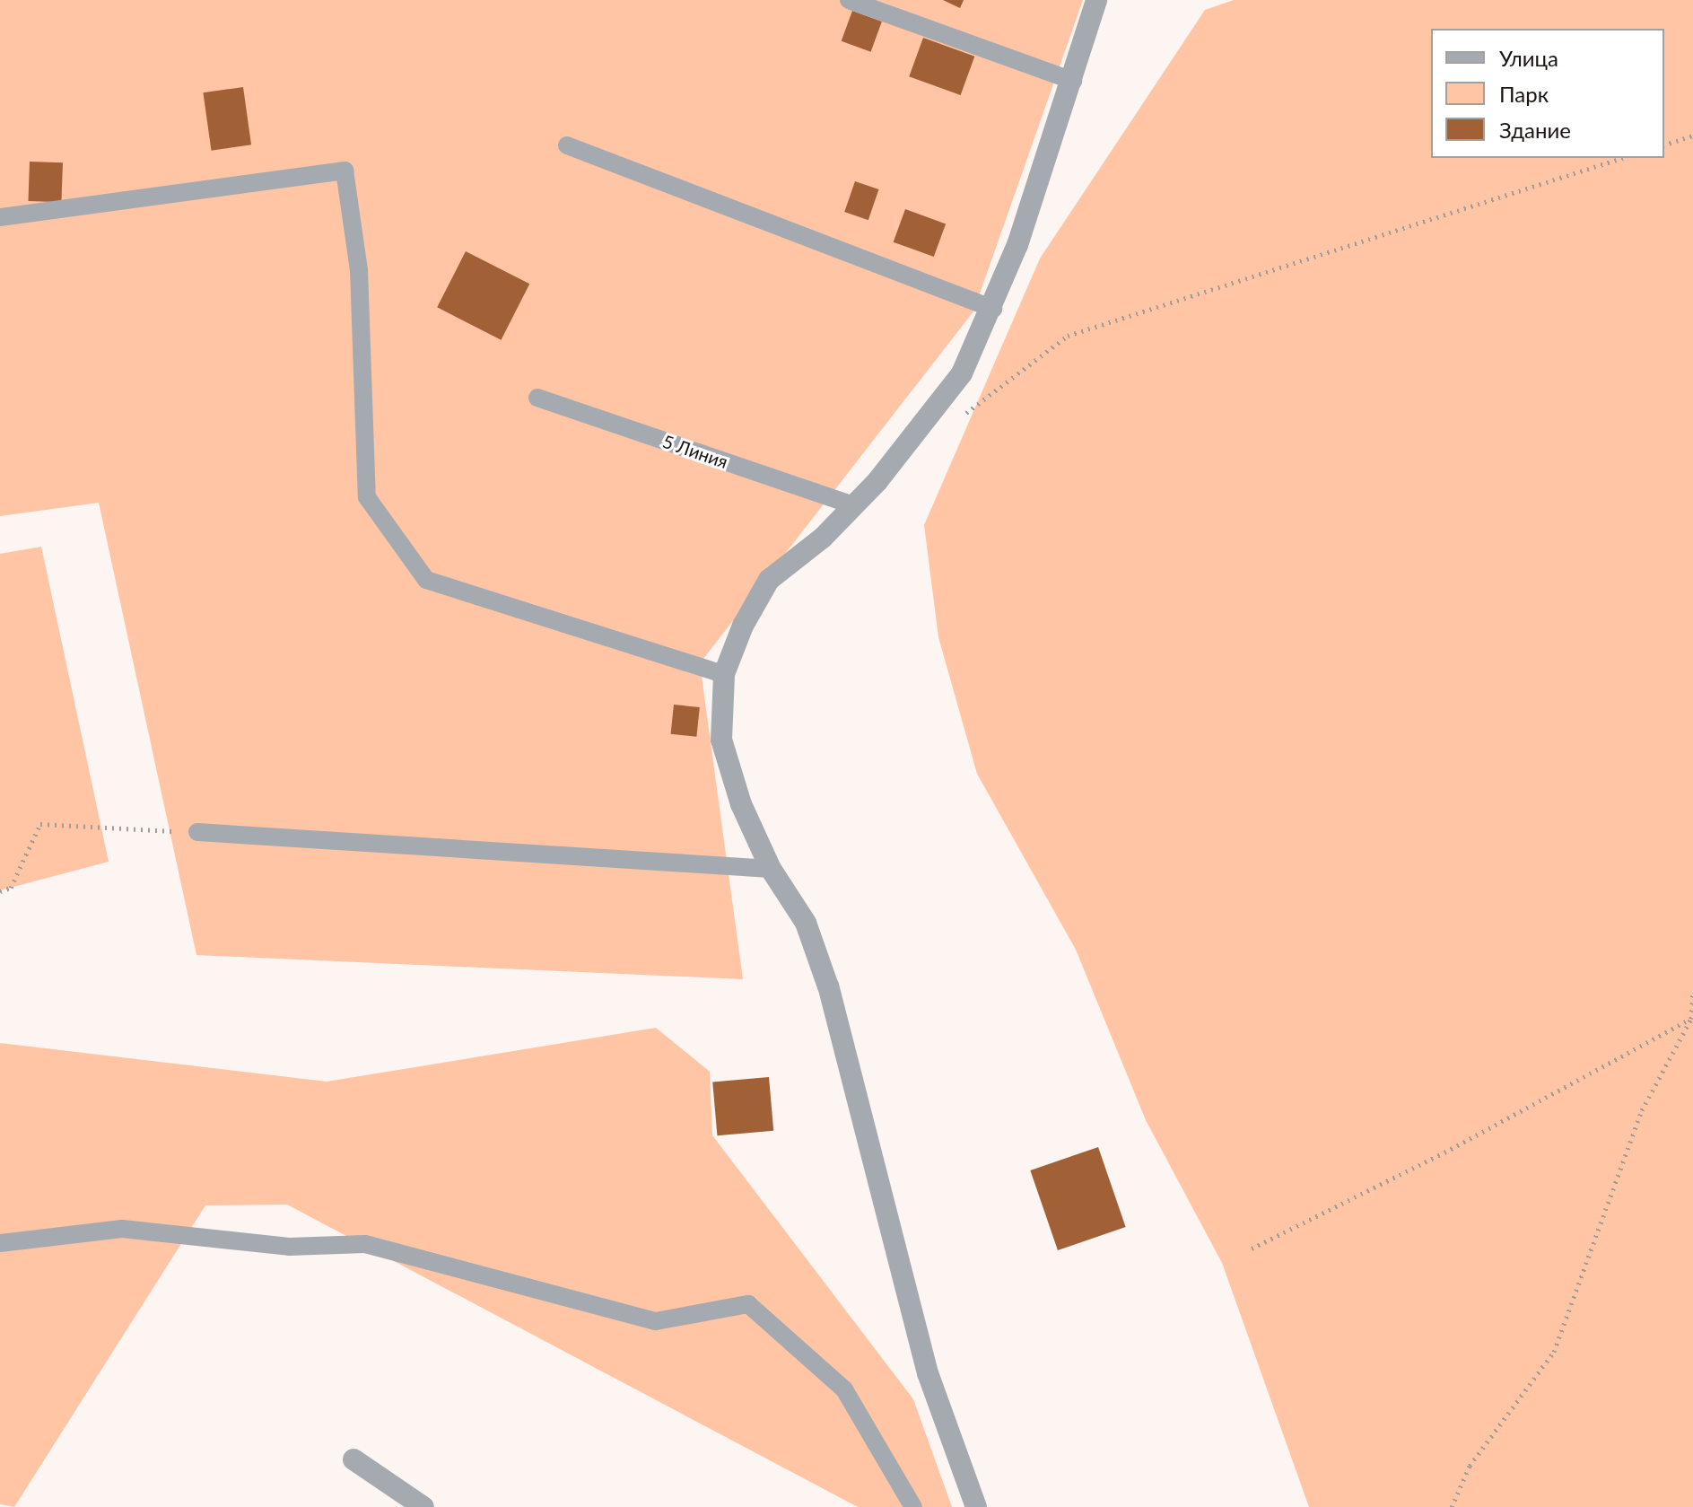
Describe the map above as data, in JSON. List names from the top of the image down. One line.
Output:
{"streets":{"lane":["5 Линия"]},"legend":["Улица","Парк","Здание"]}
